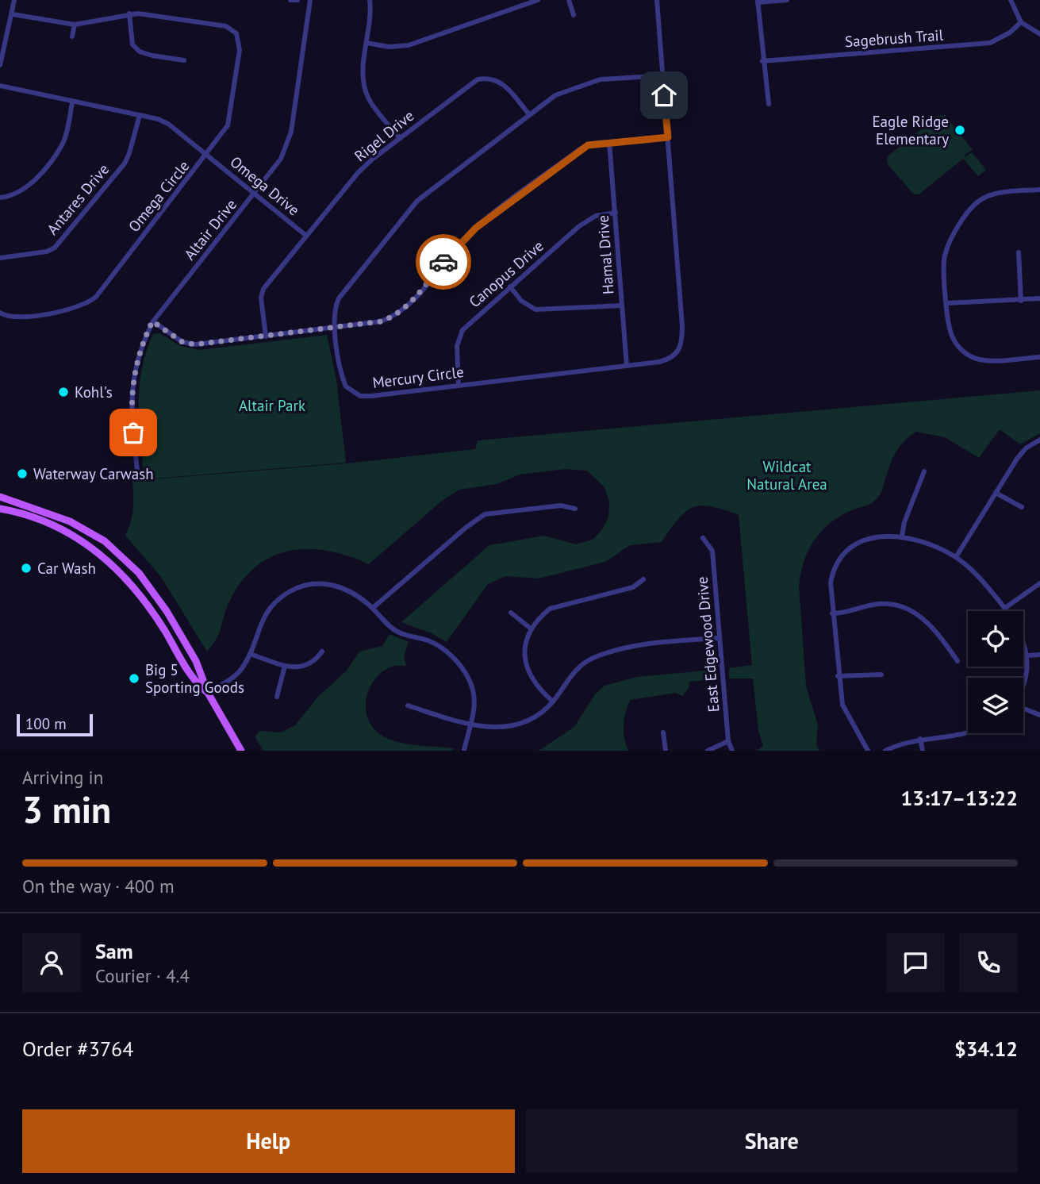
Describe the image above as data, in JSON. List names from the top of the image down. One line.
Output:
{"streets":{"street":["Sagebrush Trail","Rigel Drive","Omega Drive","Omega Circle","Antares Drive","Altair Drive","Hamal Drive","Canopus Drive","Mercury Circle","East Edgewood Drive"]},"crossings":[["Rigel Drive","Omega Drive"],["Rigel Drive","Mercury Circle"],["Omega Drive","Omega Circle"],["Omega Drive","Altair Drive"],["Omega Circle","Antares Drive"],["Hamal Drive","Canopus Drive"],["Hamal Drive","Mercury Circle"],["Canopus Drive","Mercury Circle"]],"parks":["Altair Park","Wildcat Natural Area"],"places":["Eagle Ridge Elementary","Kohl's","Waterway Carwash","Car Wash","Big 5 Sporting Goods"],"scale_bar":"100 m","page":{"scale":"100 m","heading":["3 min","Arriving in","13:17–13:22"],"panel":["Sam","Courier · 4.4","Order #3764","$34.12"],"bar":"On the way · 400 m","buttons":["Help","Share"]}}
